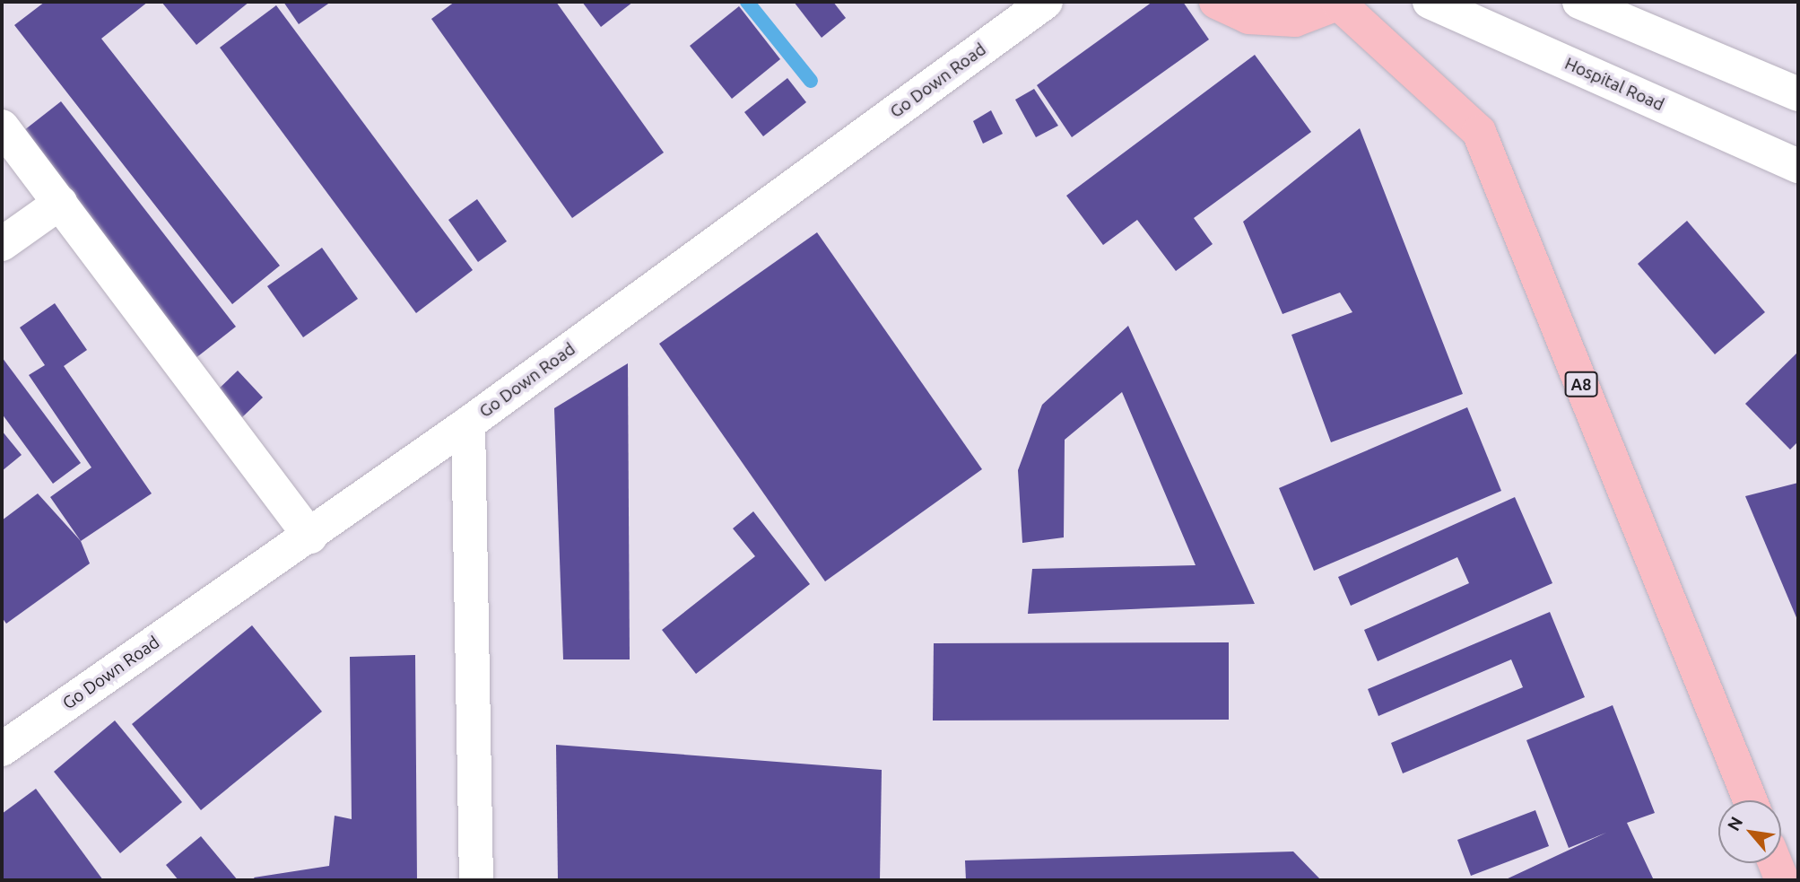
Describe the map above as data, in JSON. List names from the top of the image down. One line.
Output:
{"streets":{"main road":["Go Down Road","Hospital Road","A8"]},"north":"top left"}
